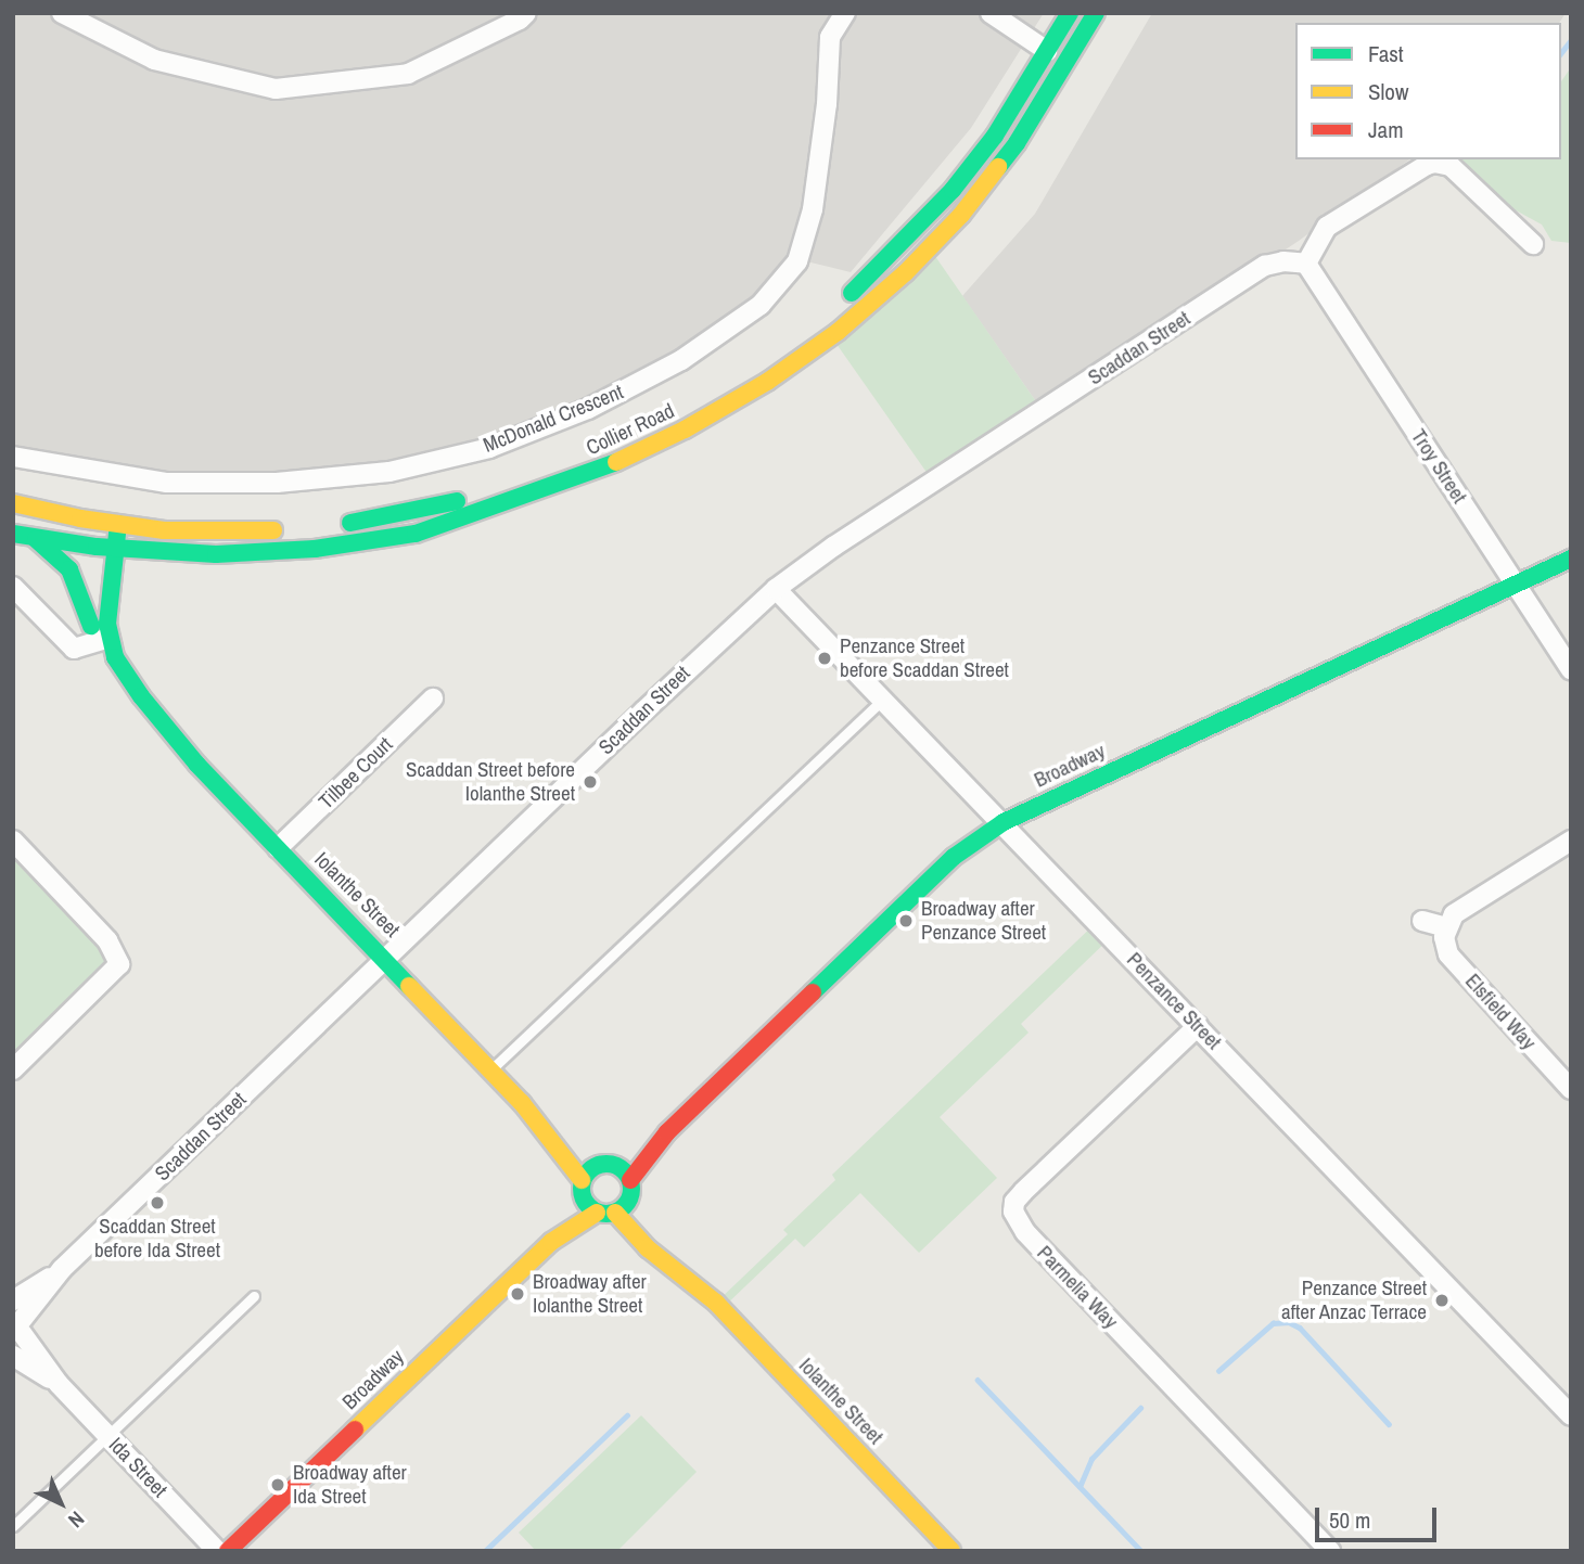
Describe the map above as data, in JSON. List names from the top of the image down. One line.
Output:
{"streets":{"street":["Scaddan Street","McDonald Crescent","Collier Road","Troy Street","Broadway","Tilbee Court","Iolanthe Street","Penzance Street","Elsfield Way","Parmelia Way","Ida Street"]},"crossings":[["Scaddan Street","Troy Street"],["Scaddan Street","Iolanthe Street"],["Scaddan Street","Penzance Street"],["Scaddan Street","Ida Street"],["Collier Road","Iolanthe Street"],["Troy Street","Broadway"],["Broadway","Iolanthe Street"],["Broadway","Penzance Street"],["Tilbee Court","Iolanthe Street"],["Penzance Street","Parmelia Way"]],"places":["Penzance Street before Scaddan Street","Scaddan Street before Iolanthe Street","Broadway after Penzance Street","Scaddan Street before Ida Street","Broadway after Iolanthe Street","Penzance Street after Anzac Terrace","Broadway after Ida Street"],"legend":["Fast","Slow","Jam"],"scale_bar":"50 m","north":"bottom right"}
